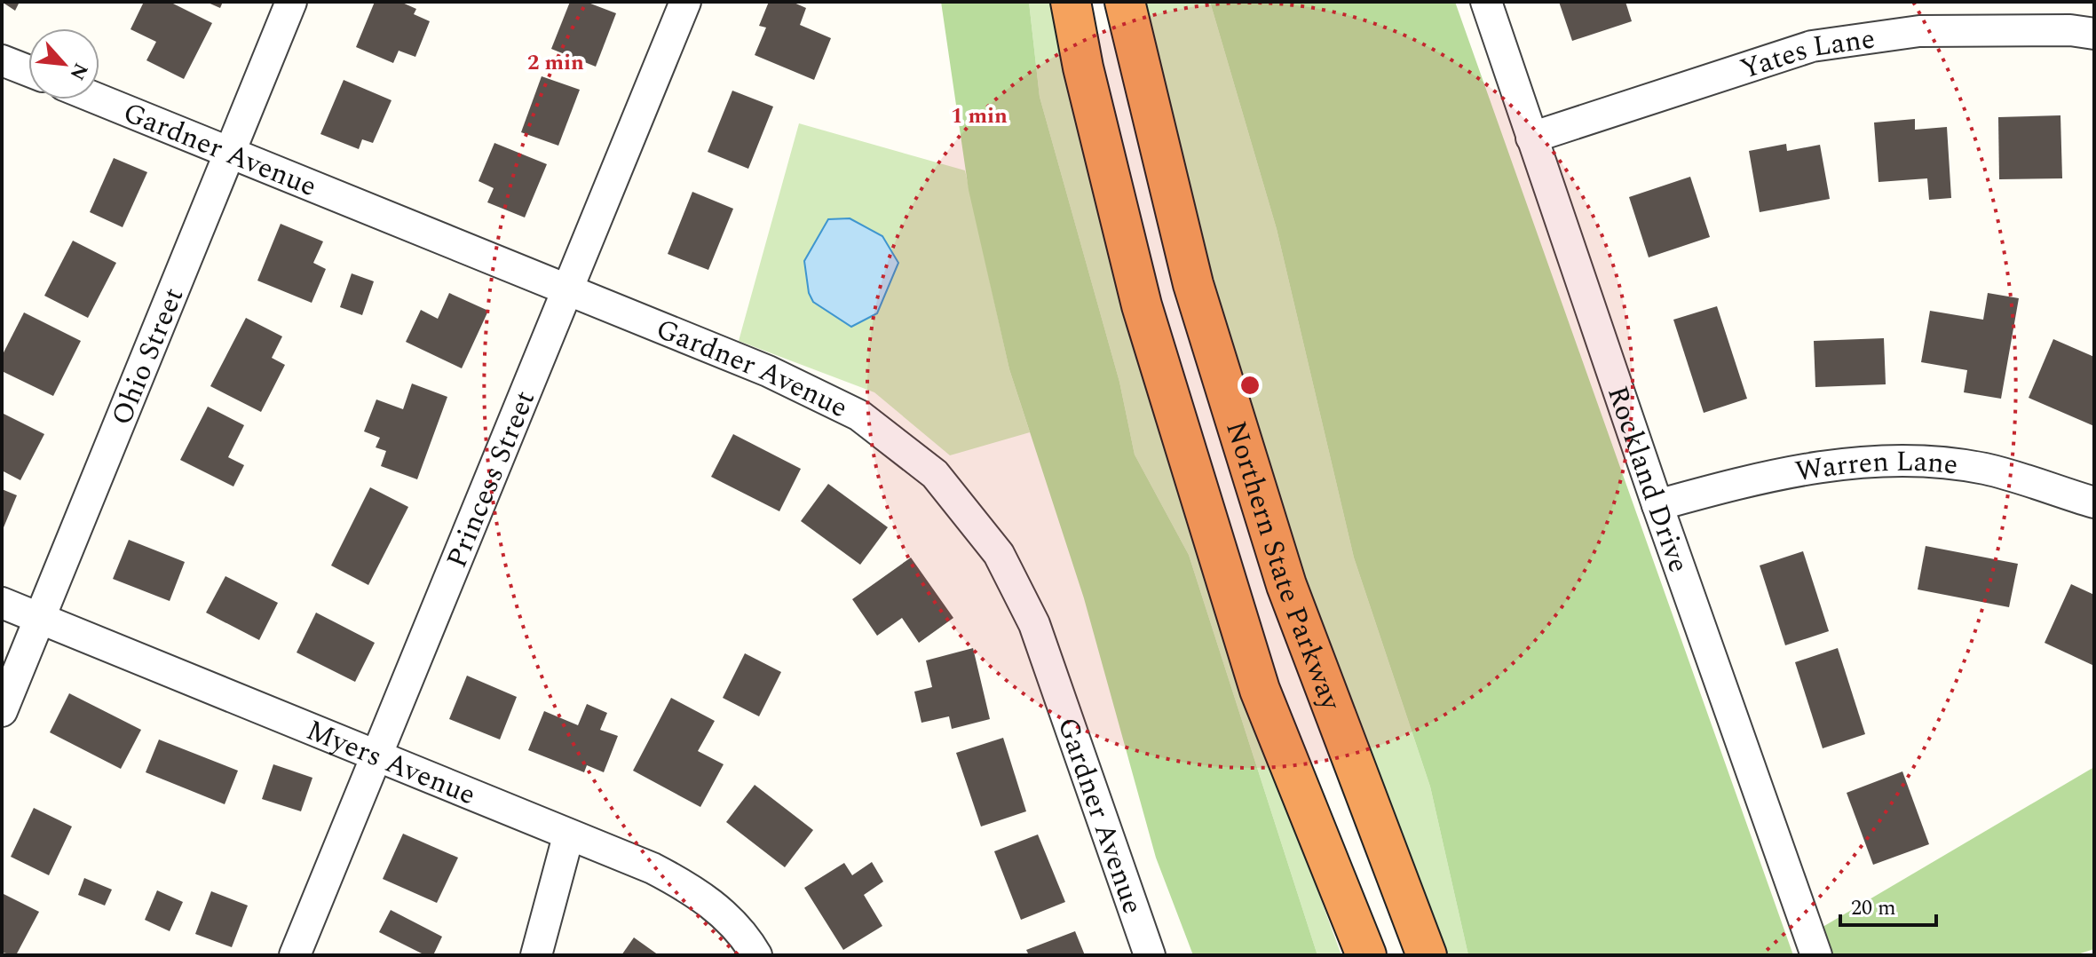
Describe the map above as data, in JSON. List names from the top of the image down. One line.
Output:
{"streets":{"highway":["Northern State Parkway"],"street":["Yates Lane","Gardner Avenue","Ohio Street","Warren Lane","Princess Street","Rockland Drive","Myers Avenue"]},"crossings":[["Yates Lane","Rockland Drive"],["Gardner Avenue","Ohio Street"],["Gardner Avenue","Princess Street"],["Ohio Street","Myers Avenue"],["Warren Lane","Rockland Drive"],["Princess Street","Myers Avenue"]],"scale_bar":"20 m","north":"bottom right","rings":["2 min","1 min"]}
